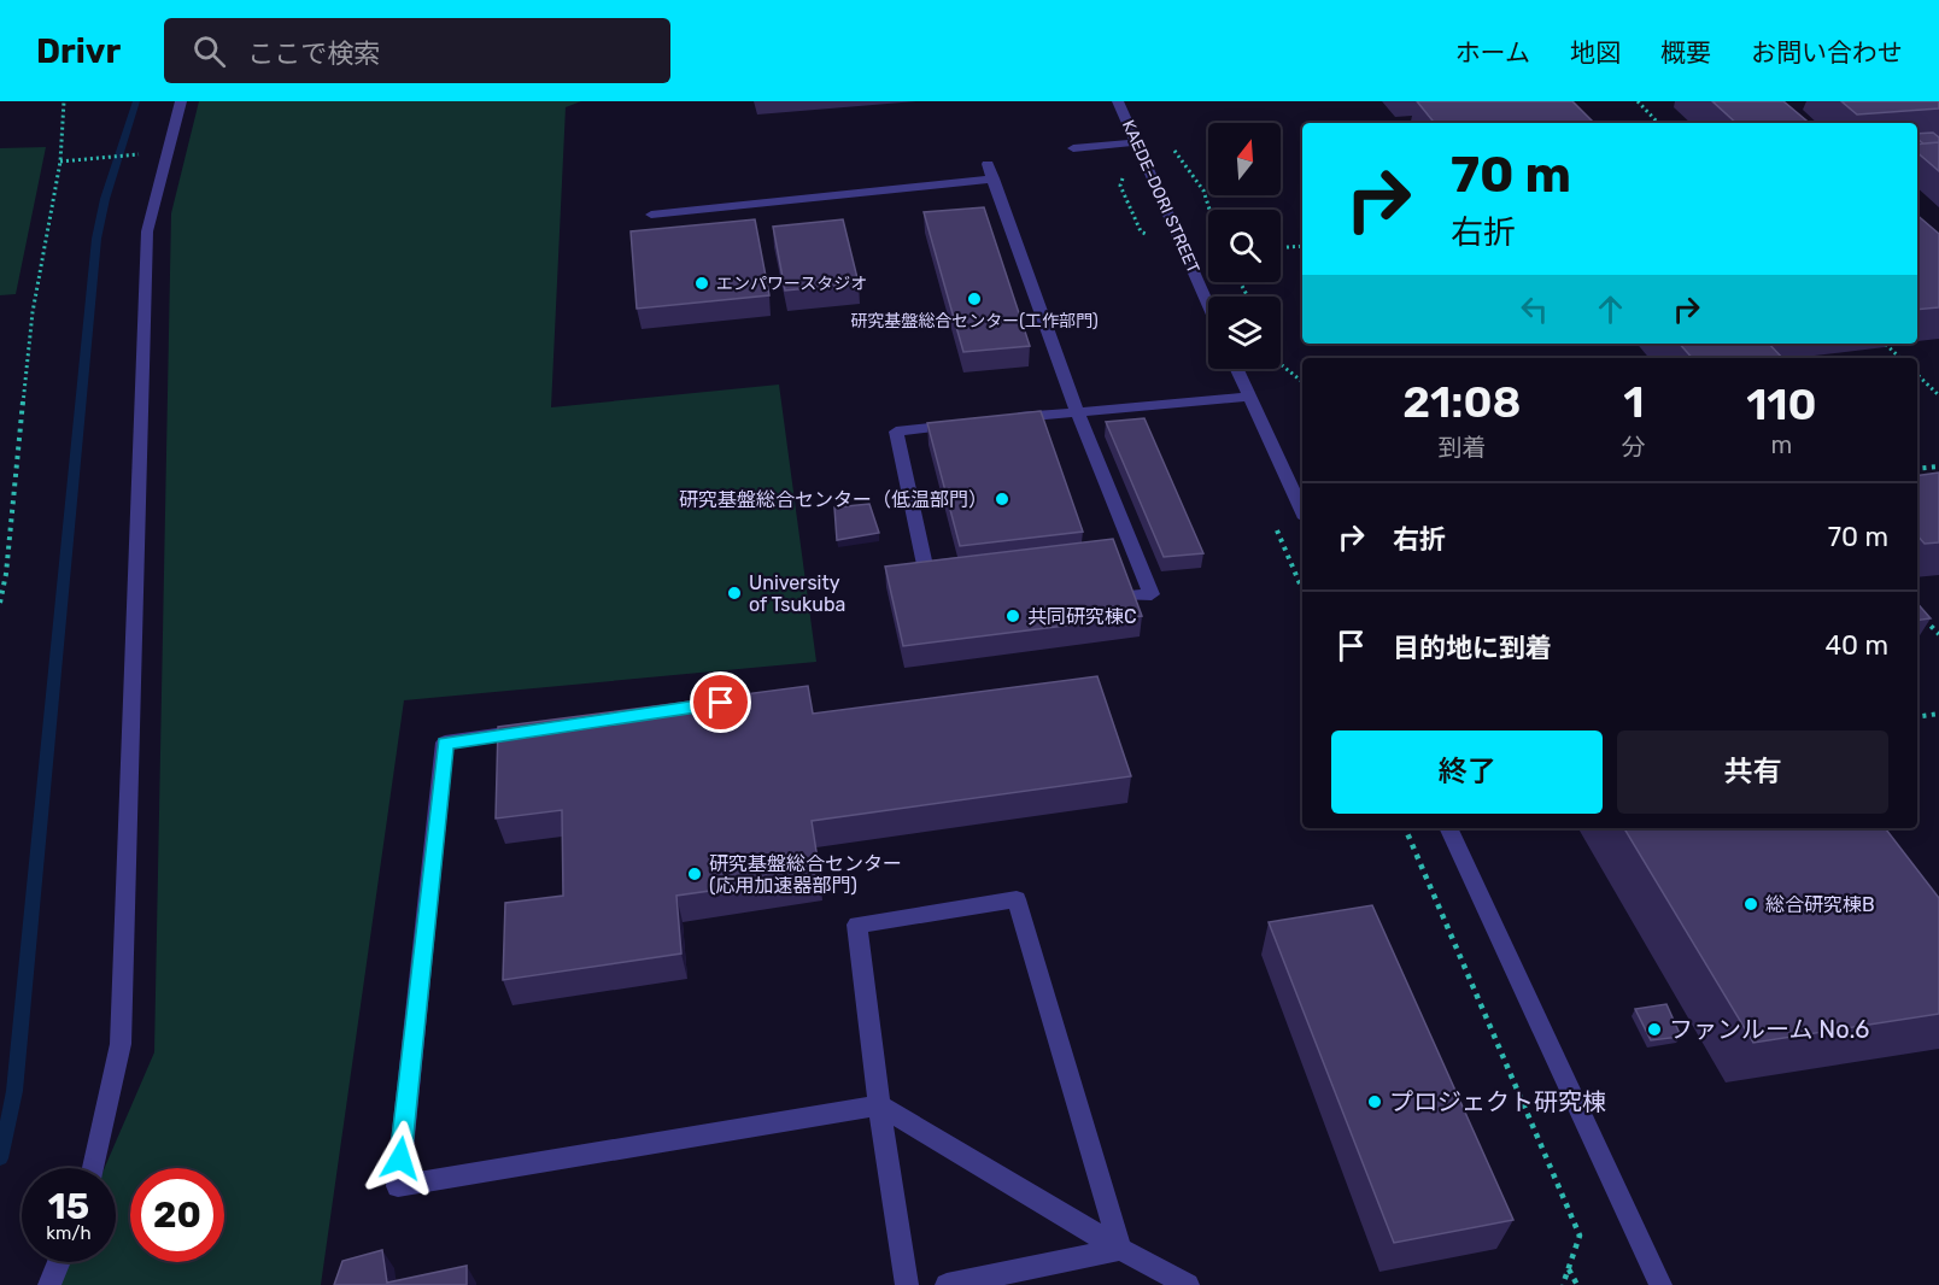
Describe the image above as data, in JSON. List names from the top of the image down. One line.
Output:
{"streets":{"street":["KAEDE-DORI STREET"]},"places":["エンパワースタジオ","研究基盤総合センター(工作部門)","研究基盤総合センター（低温部門）","University of Tsukuba","共同研究棟C","研究基盤総合センター (応用加速器部門)","総合研究棟B","ファンルーム No.6","プロジェクト研究棟"],"north":"top","page":{"header":"Drivr","search":"ここで検索","nav":["ホーム","地図","概要","お問い合わせ"],"turn":["70 m","右折"],"eta":["21:08","到着","1","分","110","m"],"list":[{"name":"右折","value":"70 m"},{"name":"目的地に到着","value":"40 m"}],"buttons":["終了","共有"],"speed":"15 km/h","limit":"20"}}
